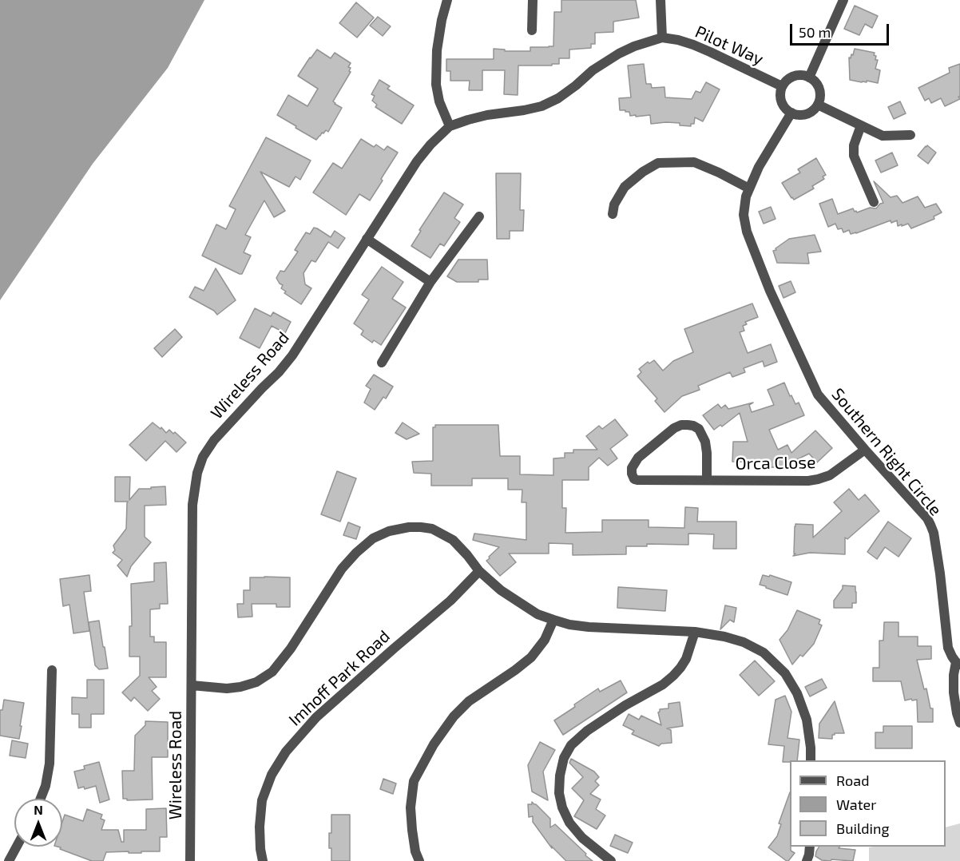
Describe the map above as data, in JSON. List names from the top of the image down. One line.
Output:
{"streets":{"street":["Pilot Way","Wireless Road","Southern Right Circle","Orca Close","Imhoff Park Road"]},"crossings":[["Pilot Way","Wireless Road"],["Pilot Way","Southern Right Circle"],["Southern Right Circle","Orca Close"]],"legend":["Road","Water","Building"],"scale_bar":"50 m","north":"top"}
